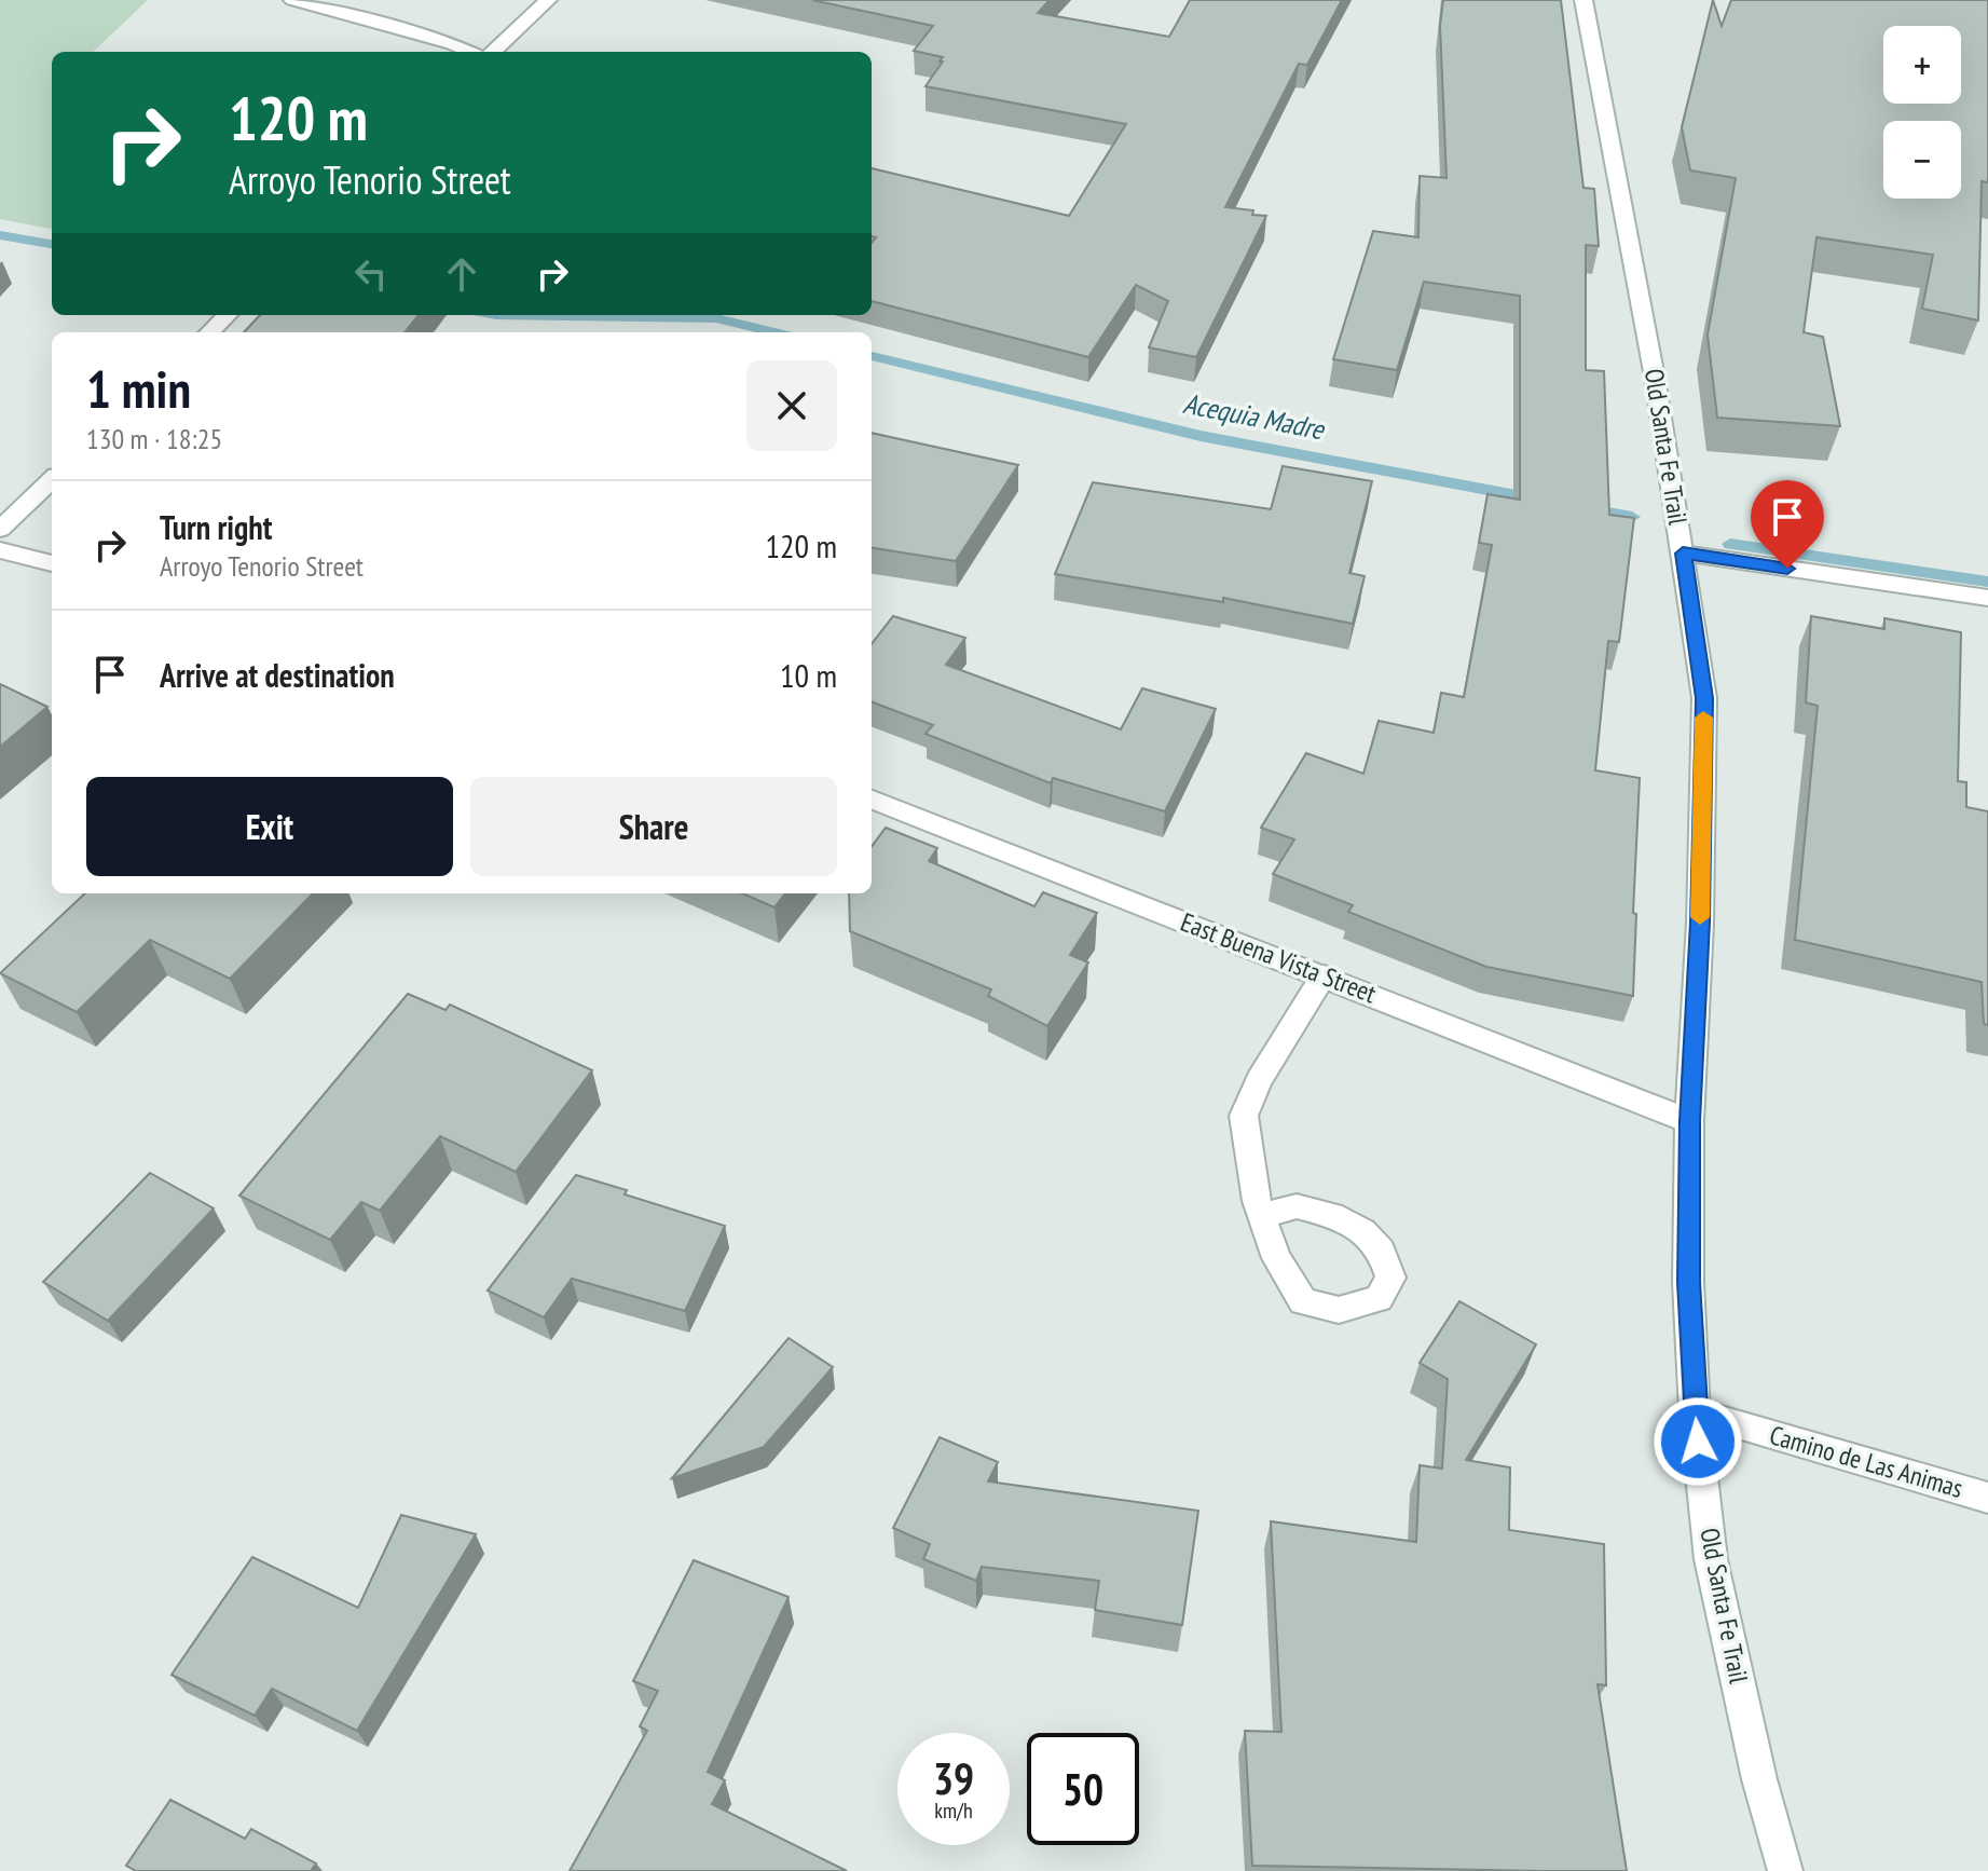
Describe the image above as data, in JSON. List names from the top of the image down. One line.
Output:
{"streets":{"main road":["Old Santa Fe Trail","East Buena Vista Street","Camino de Las Animas"]},"crossings":[["Old Santa Fe Trail","East Buena Vista Street"],["Old Santa Fe Trail","Camino de Las Animas"]],"water":["Acequia Madre"],"page":{"map_buttons":["+","−"],"turn":["120 m","Arroyo Tenorio Street"],"heading":["1 min","130 m · 18:25"],"list":[{"name":"Turn right","note":"Arroyo Tenorio Street","value":"120 m"},{"name":"Arrive at destination","value":"10 m"}],"buttons":["Exit","Share"],"speed":"39 km/h","limit":"50"}}
